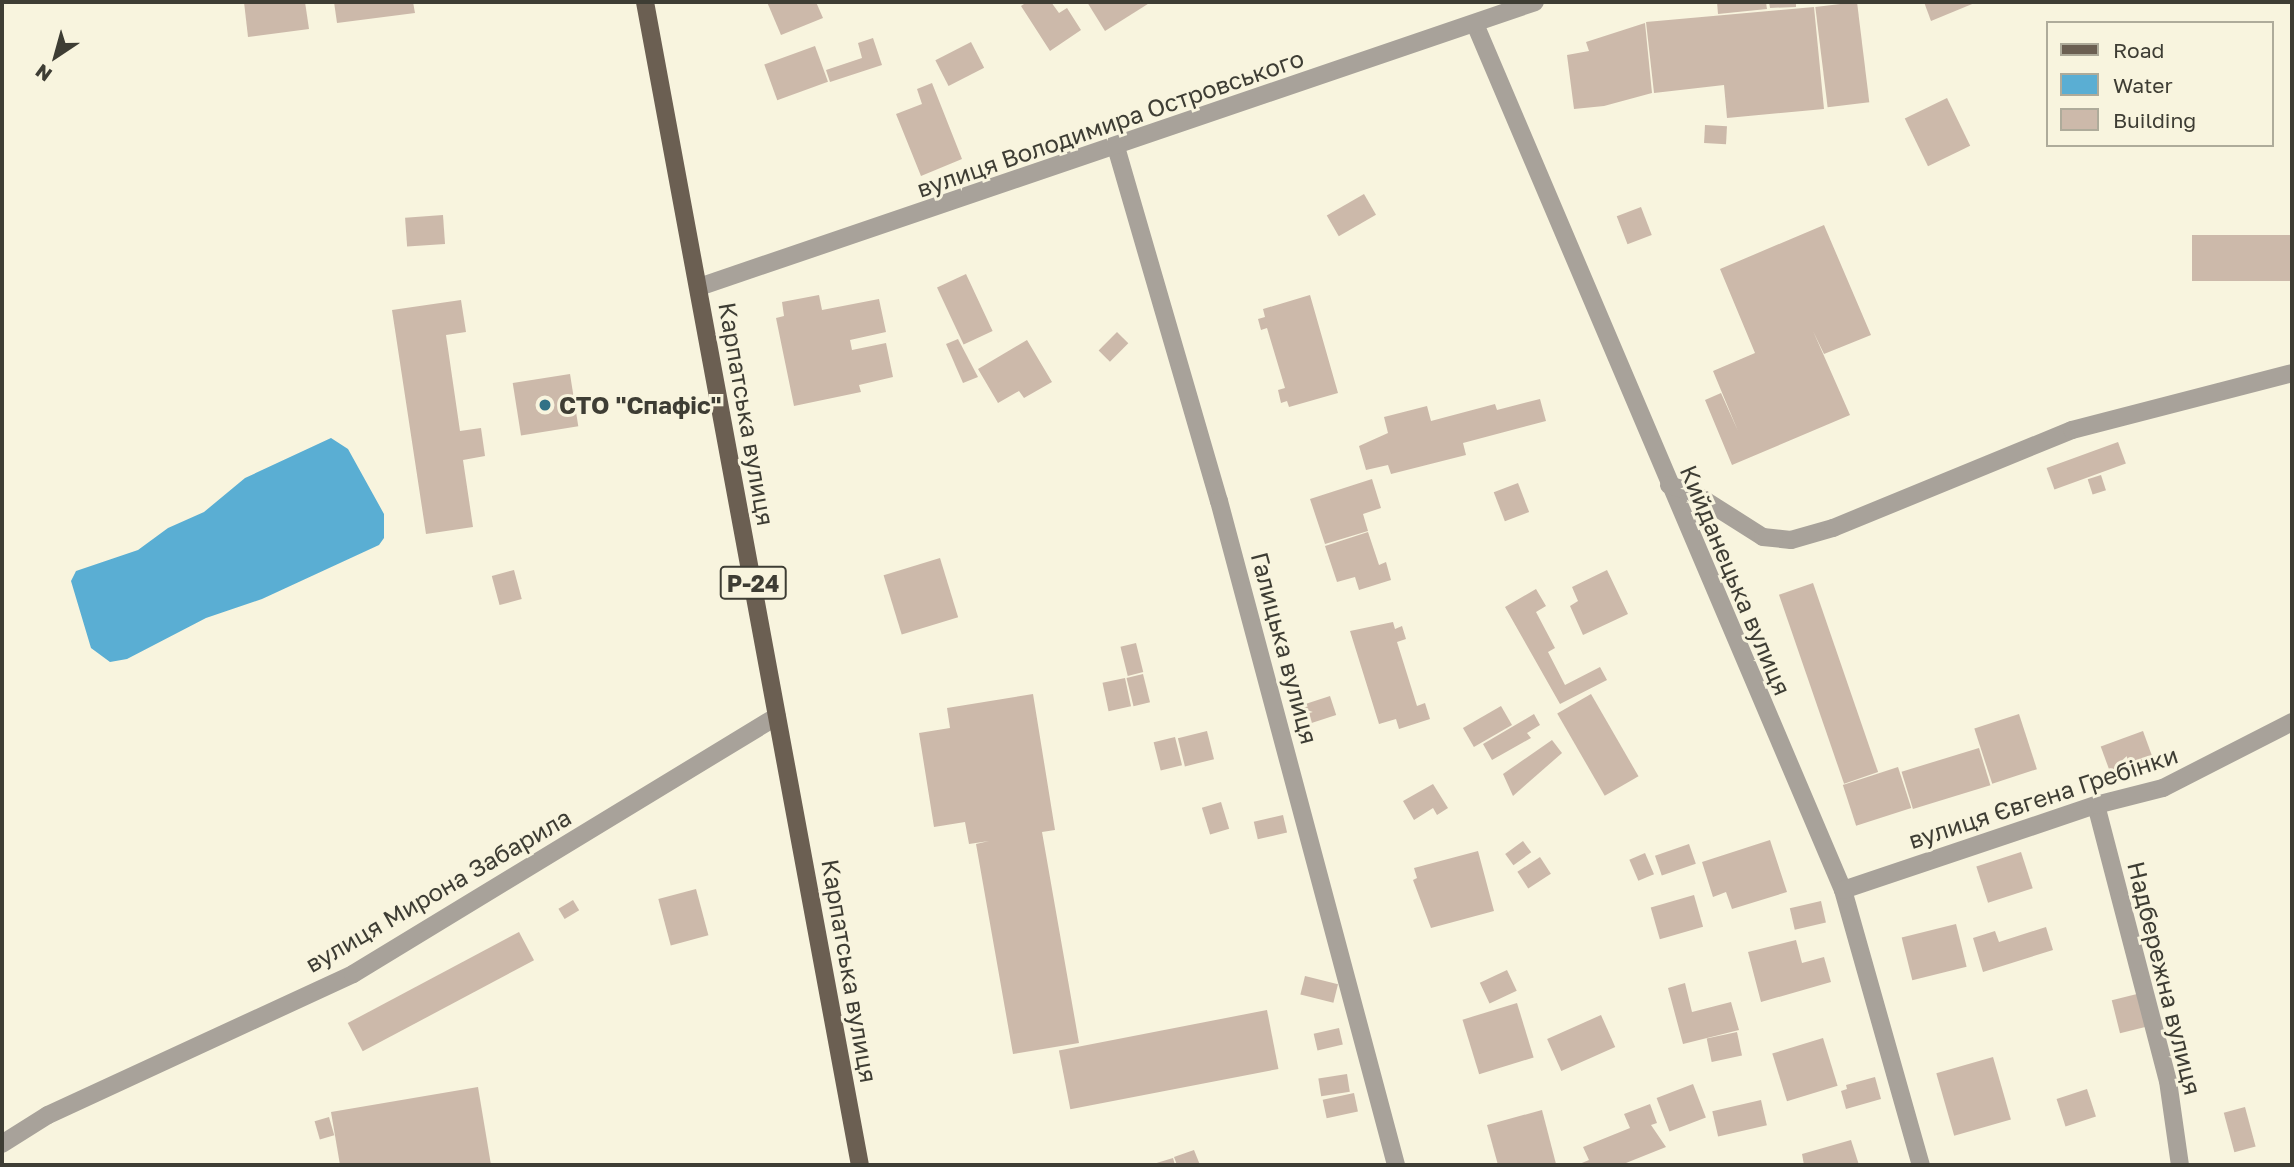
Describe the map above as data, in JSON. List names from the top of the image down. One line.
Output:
{"streets":{"main road":["Карпатська вулиця","Р-24"],"street":["вулиця Володимира Островського","Кийданецька вулиця","Галицька вулиця","вулиця Євгена Гребінки","вулиця Мирона Забарила","Надбережна вулиця"]},"crossings":[["вулиця Володимира Островського","Карпатська вулиця"],["вулиця Володимира Островського","Кийданецька вулиця"],["вулиця Володимира Островського","Галицька вулиця"],["Карпатська вулиця","вулиця Мирона Забарила"],["Кийданецька вулиця","вулиця Євгена Гребінки"],["вулиця Євгена Гребінки","Надбережна вулиця"]],"places":["СТО \"Спафіс\""],"legend":["Road","Water","Building"],"north":"bottom left"}
